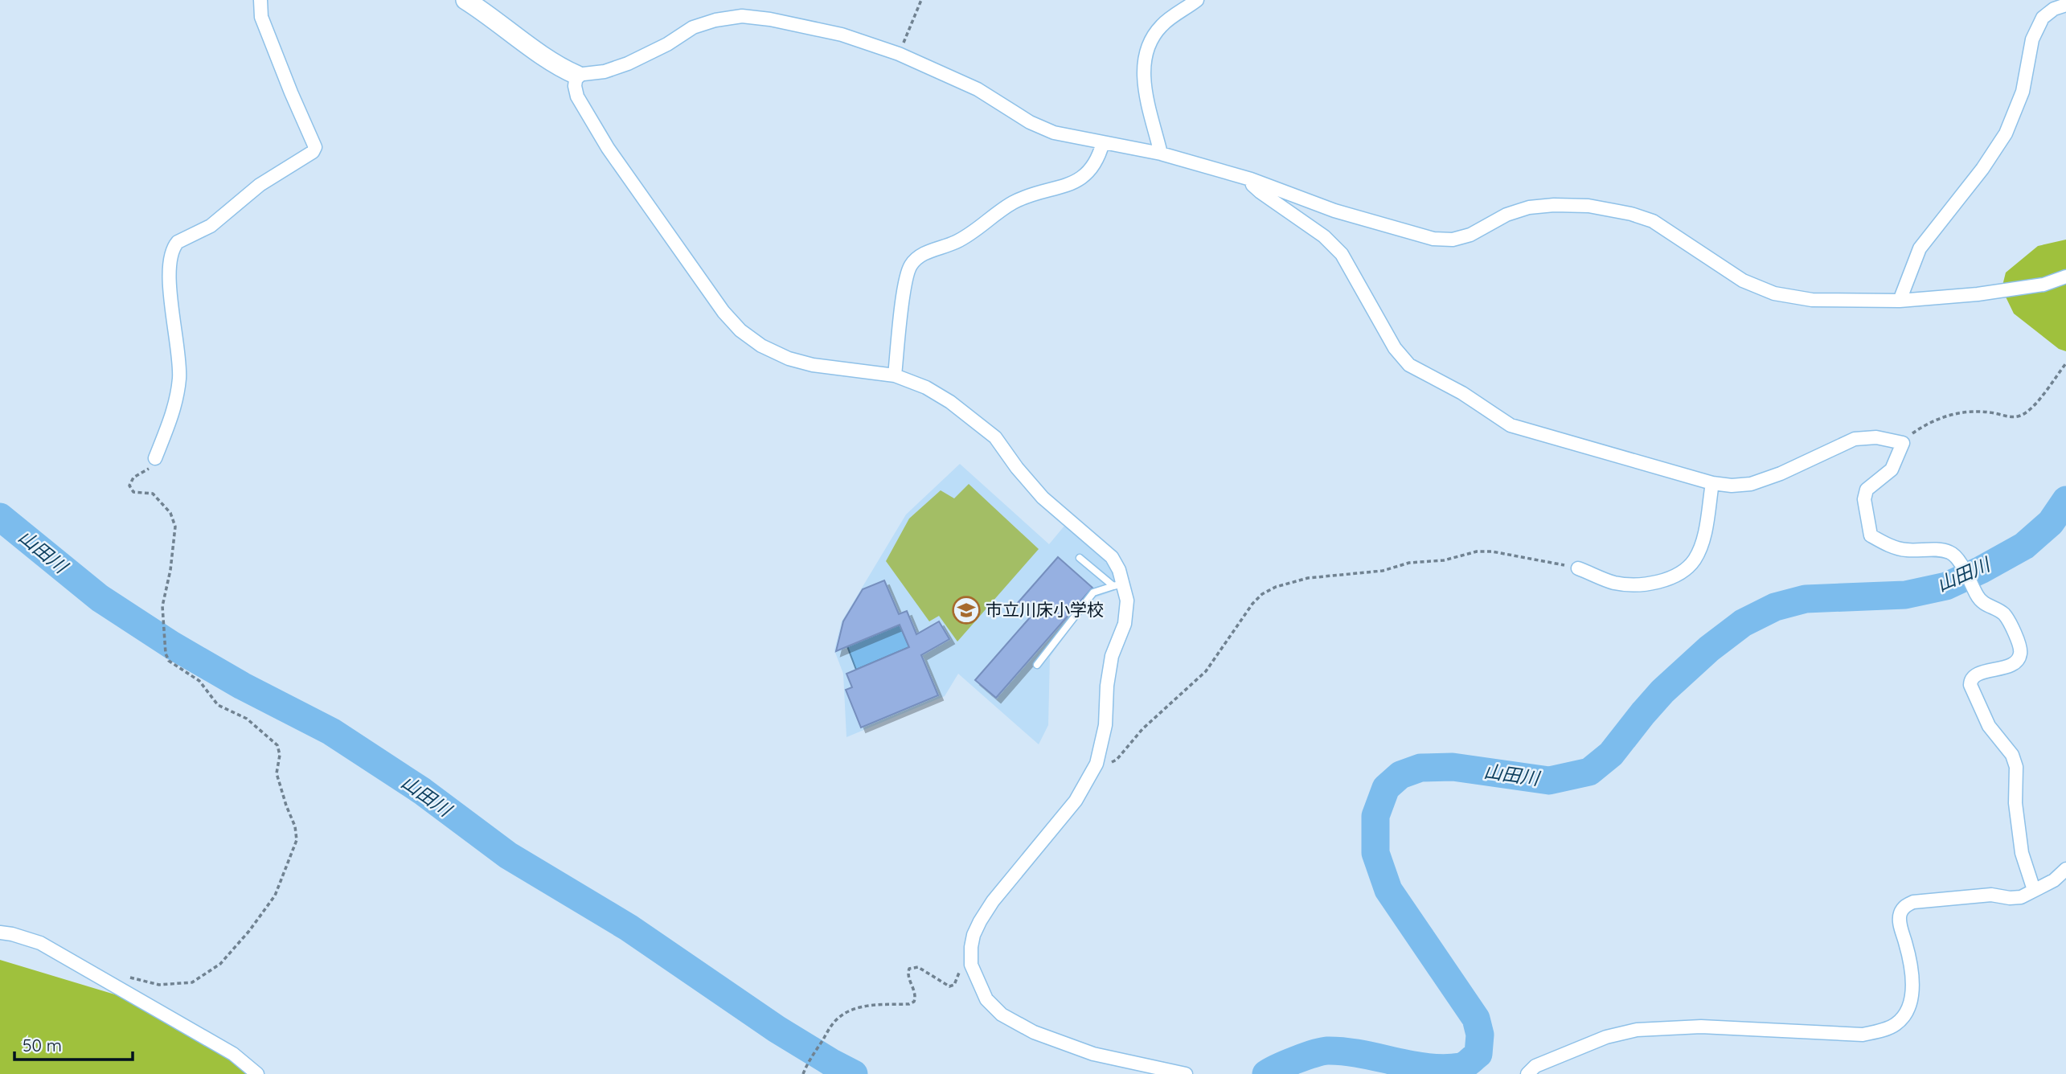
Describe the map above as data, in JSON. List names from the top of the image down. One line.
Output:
{"water":["山田川"],"places":{"school or university":["市立川床小学校"]},"scale_bar":"50 m"}
